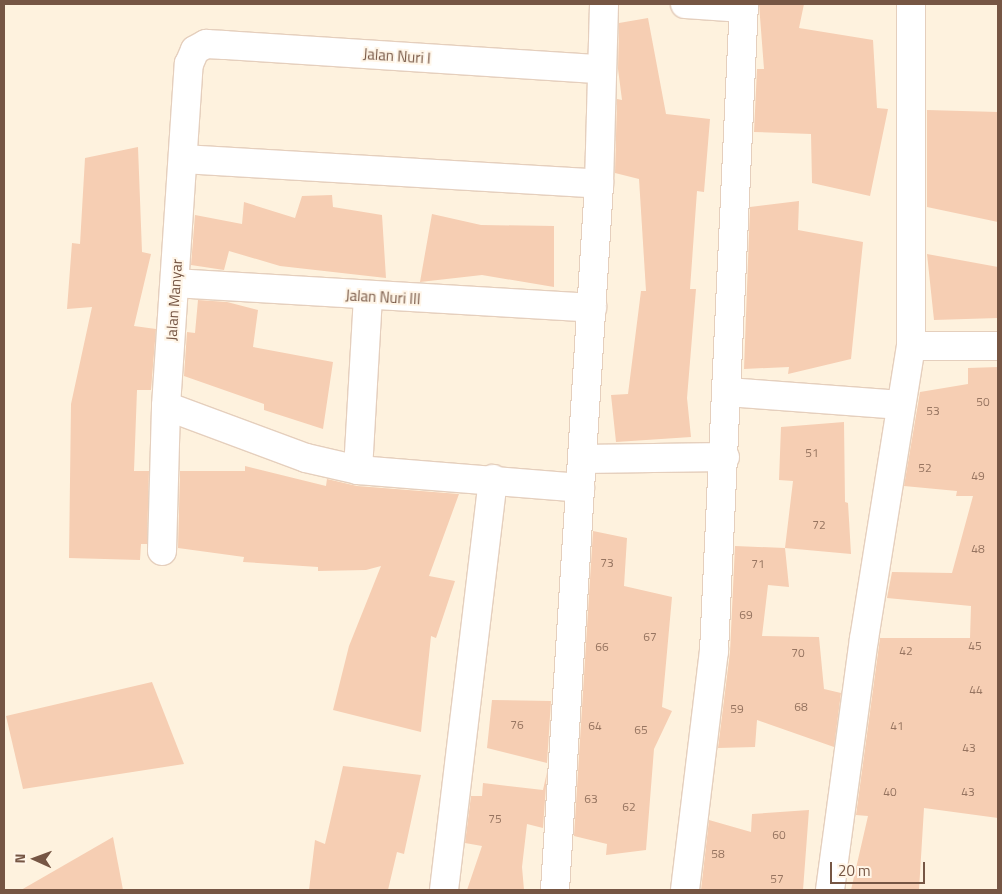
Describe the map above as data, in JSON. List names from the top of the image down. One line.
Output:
{"streets":{"street":["Jalan Nuri I","Jalan Nuri III","Jalan Manyar"]},"crossings":[["Jalan Nuri I","Jalan Manyar"],["Jalan Nuri III","Jalan Manyar"]],"house_numbers":["50","53","51","52","49","72","48","73","71","69","67","45","66","42","70","44","68","59","76","64","41","65","43","40","43","63","62","75","60","58","57"],"scale_bar":"20 m","north":"left"}
